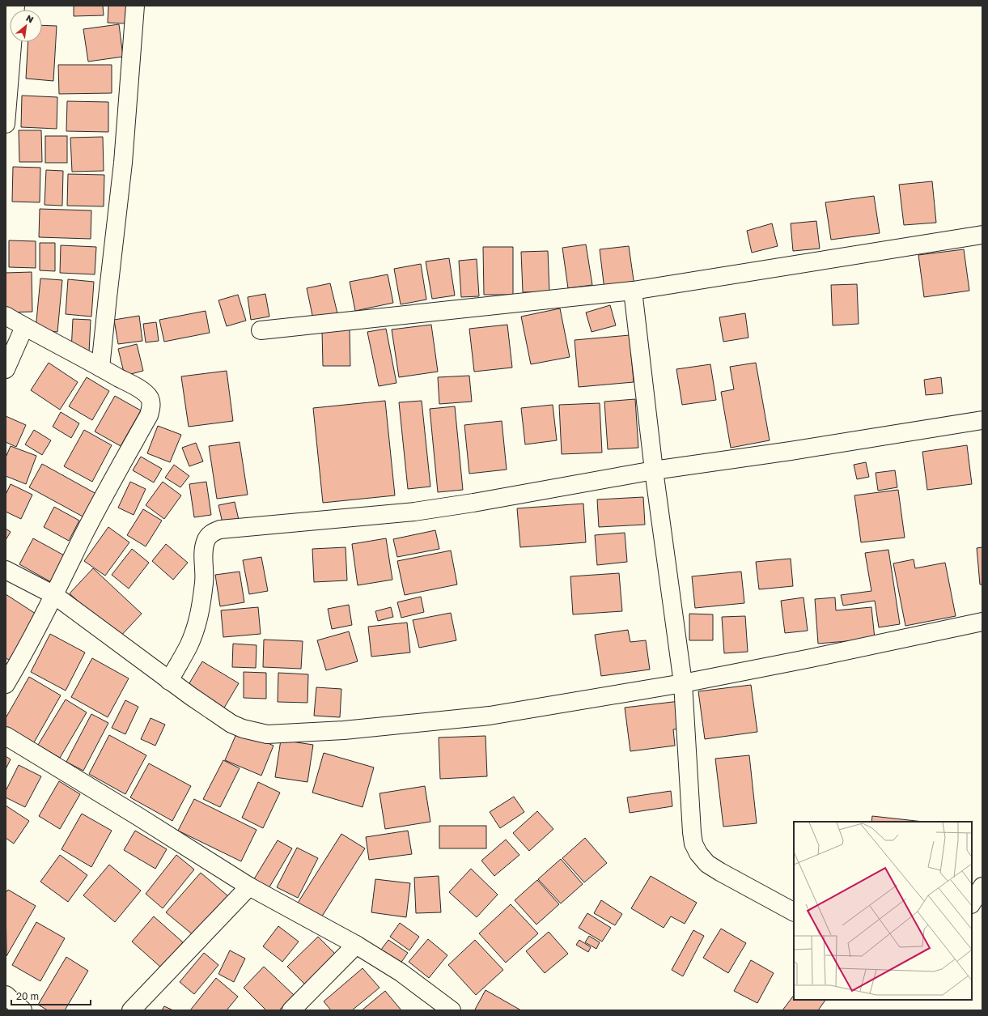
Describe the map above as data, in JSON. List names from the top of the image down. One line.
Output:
{"scale_bar":"20 m","north":"top right"}
